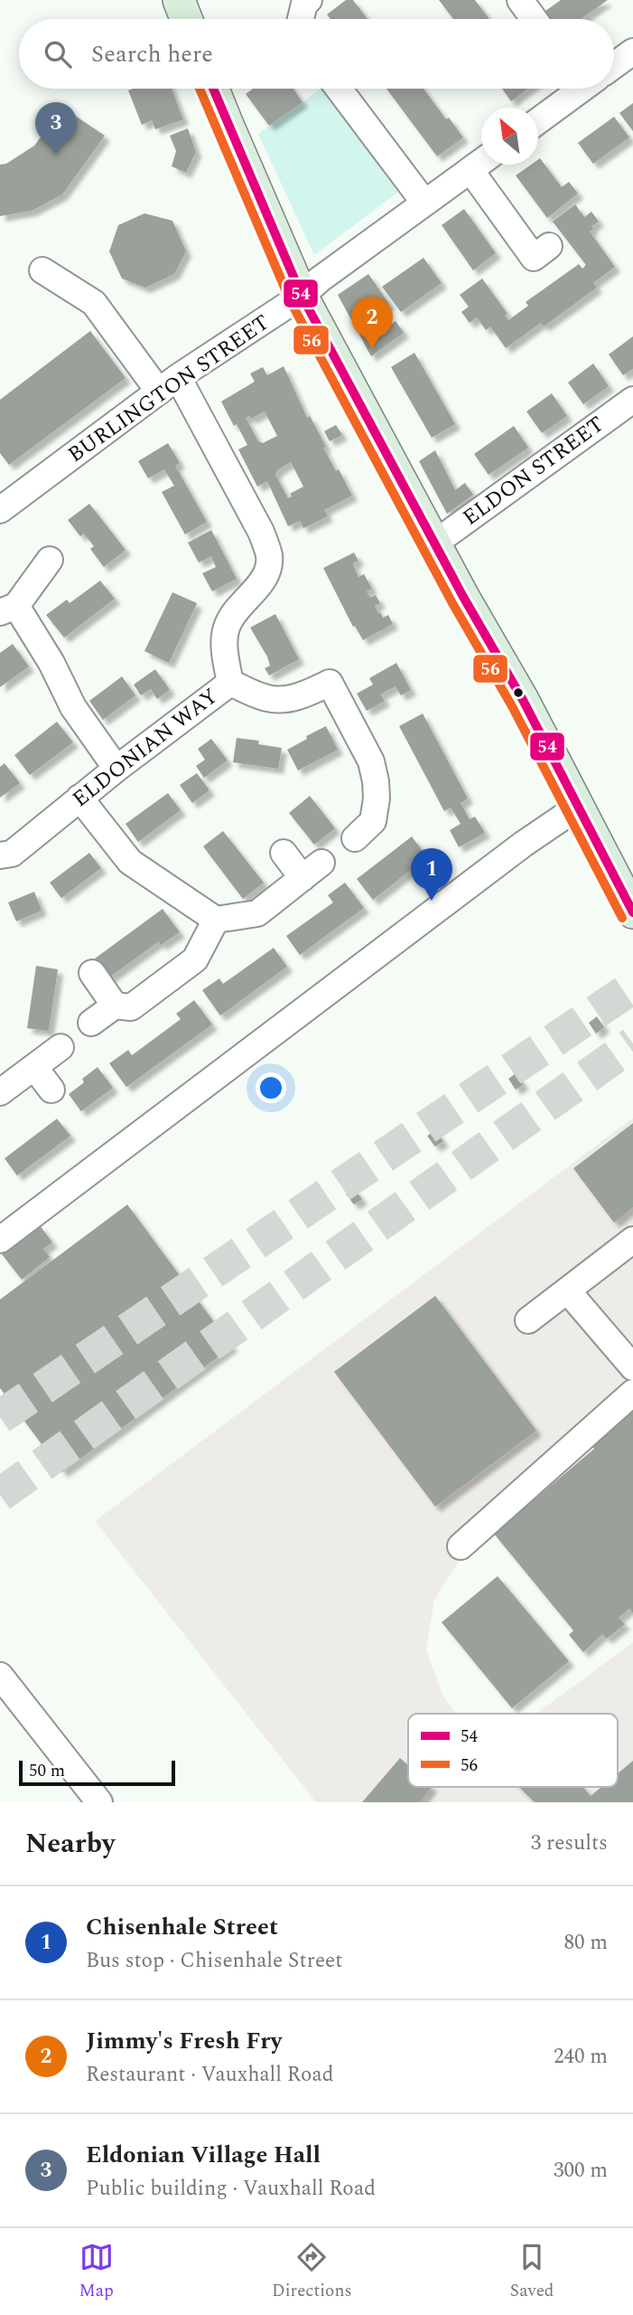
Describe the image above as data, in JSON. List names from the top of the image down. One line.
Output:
{"streets":{"street":["BURLINGTON STREET","ELDON STREET","ELDONIAN WAY"]},"crossings":[["BURLINGTON STREET","ELDONIAN WAY"]],"lines":["transit line 54","transit line 56"],"legend":["54","56"],"scale_bar":"50 m","north":"top left","page":{"search":"Search here","pins":["3","2","1"],"scale":"50 m","heading":["Nearby","3 results"],"list":[{"mark":"1","name":"Chisenhale Street","note":"Bus stop · Chisenhale Street","value":"80 m"},{"mark":"2","name":"Jimmy's Fresh Fry","note":"Restaurant · Vauxhall Road","value":"240 m"},{"mark":"3","name":"Eldonian Village Hall","note":"Public building · Vauxhall Road","value":"300 m"}],"nav":["Map","Directions","Saved"]}}
